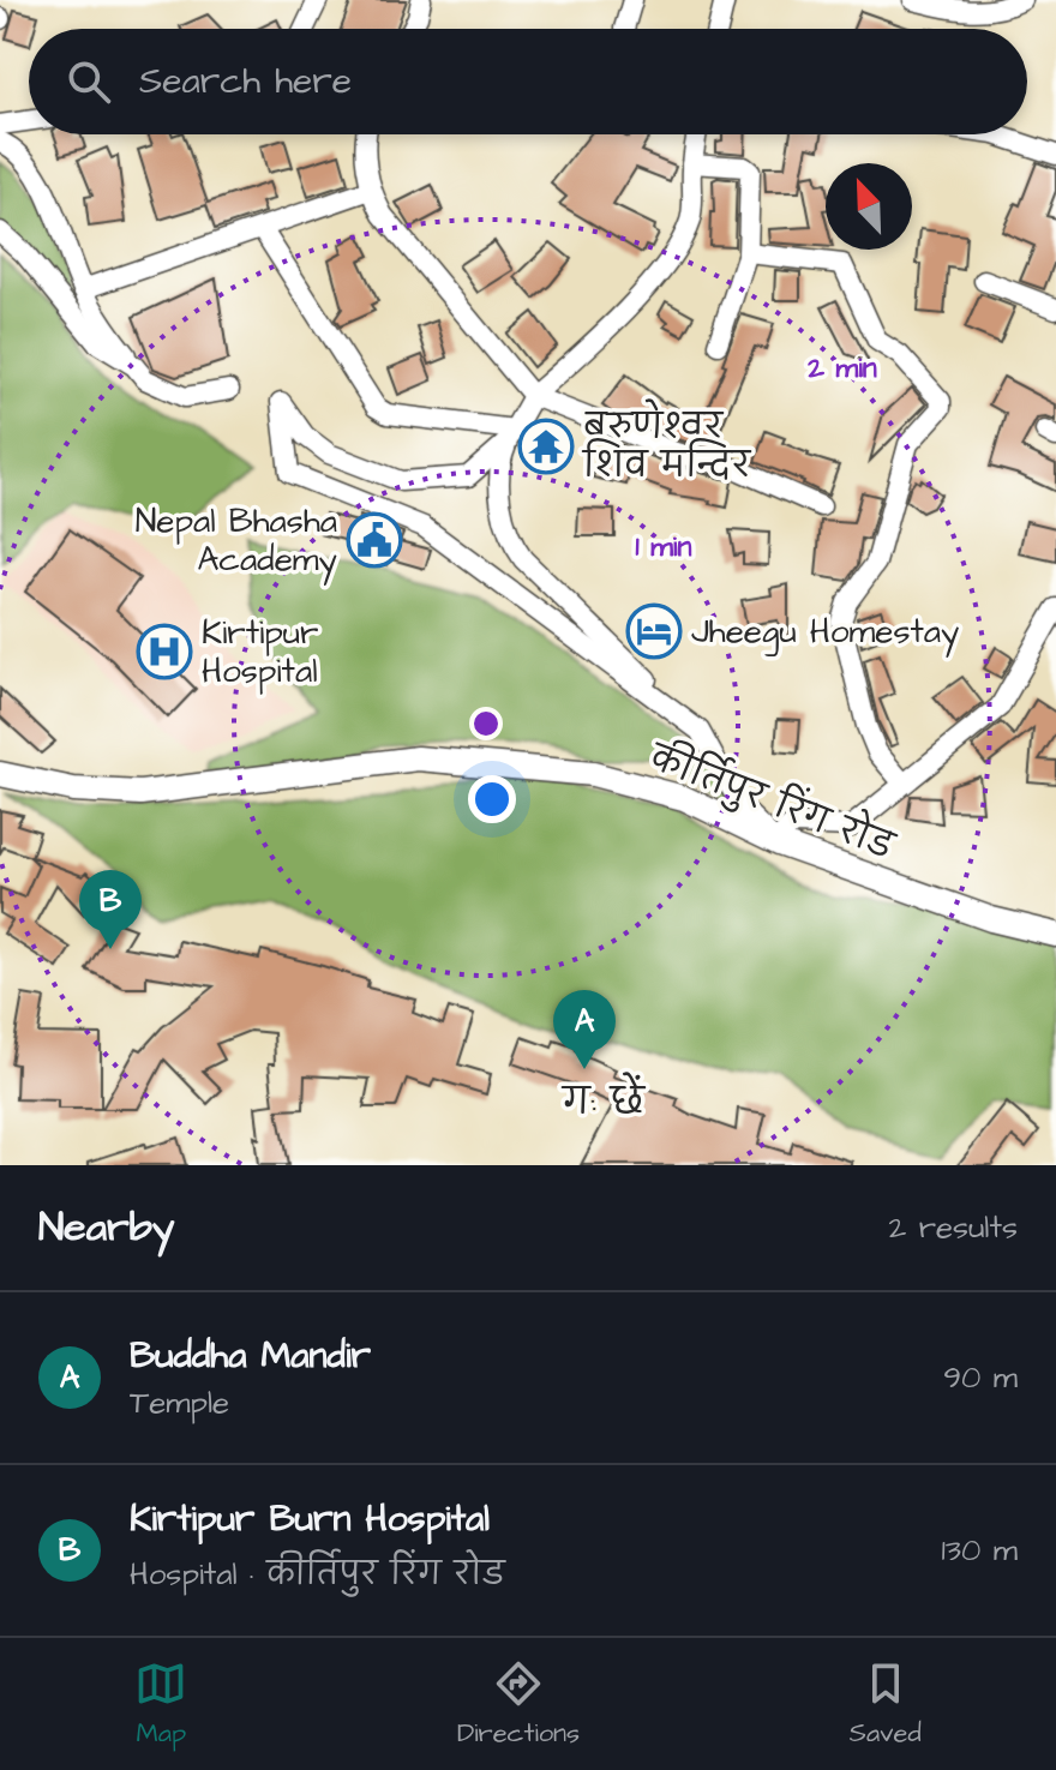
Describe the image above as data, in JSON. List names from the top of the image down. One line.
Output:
{"streets":{"street":["कीर्तिपुर रिंग रोड"]},"districts":["ग: छें"],"places":{"temple":["बरुणेश्वर शिव मन्दिर"],"public building":["Nepal Bhasha Academy"],"hotel":["Jheegu Homestay"],"hospital":["Kirtipur Hospital"]},"north":"top left","page":{"search":"Search here","pins":["B","A"],"heading":["Nearby","2 results"],"list":[{"mark":"A","name":"Buddha Mandir","note":"Temple","value":"90 m"},{"mark":"B","name":"Kirtipur Burn Hospital","note":"Hospital · कीर्तिपुर रिंग रोड","value":"130 m"}],"nav":["Map","Directions","Saved"]},"rings":["2 min","1 min"]}
